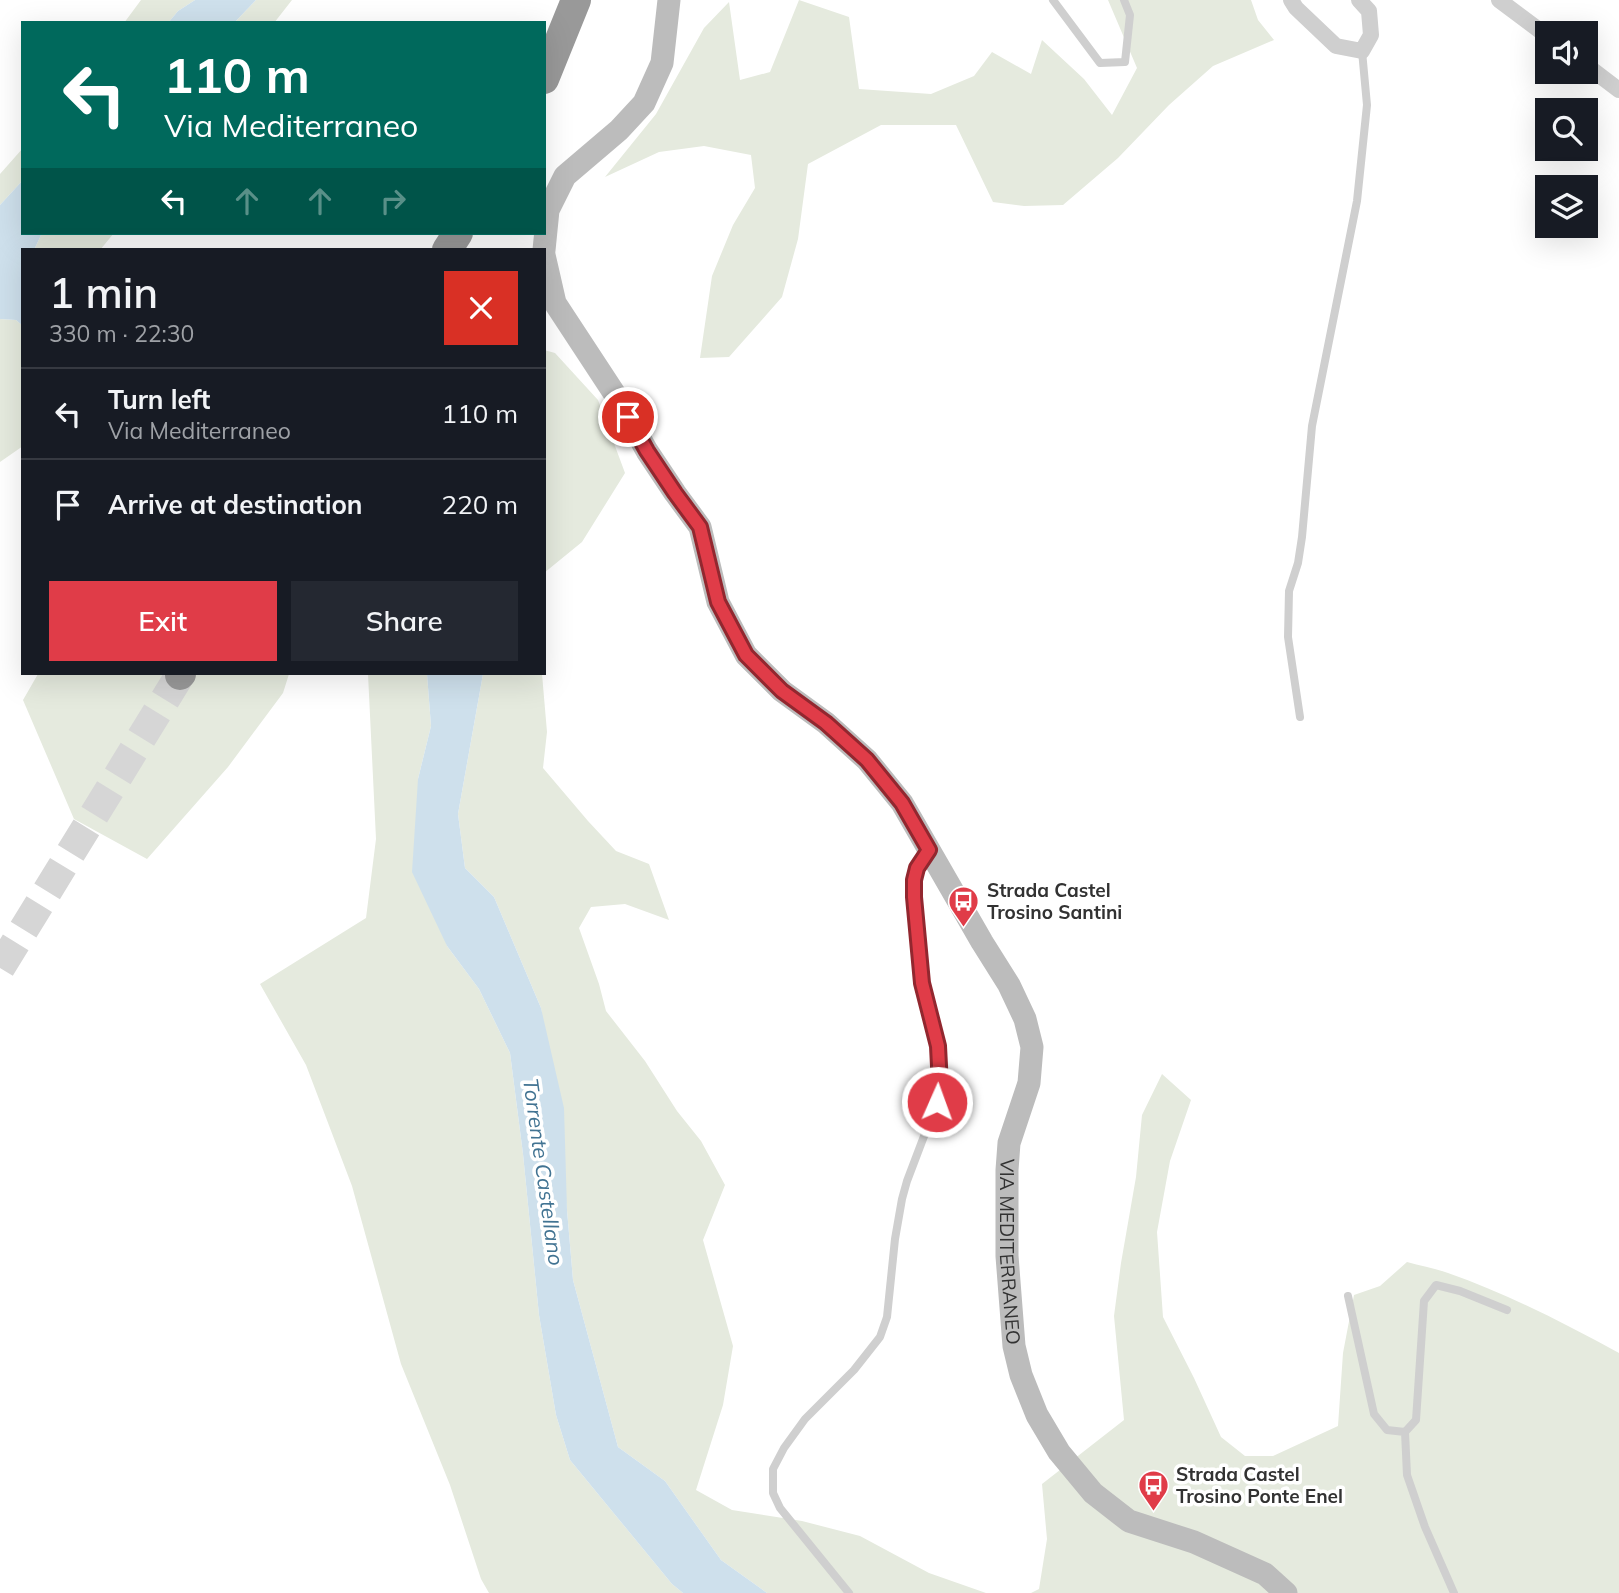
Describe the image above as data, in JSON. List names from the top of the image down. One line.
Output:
{"streets":{"street":["VIA MEDITERRANEO"]},"water":["Torrente Castellano"],"places":{"bus stop":["Strada Castel Trosino Santini","Strada Castel Trosino Ponte Enel"]},"page":{"turn":["110 m","Via Mediterraneo"],"heading":["1 min","330 m · 22:30"],"list":[{"name":"Turn left","note":"Via Mediterraneo","value":"110 m"},{"name":"Arrive at destination","value":"220 m"}],"buttons":["Exit","Share"]}}
